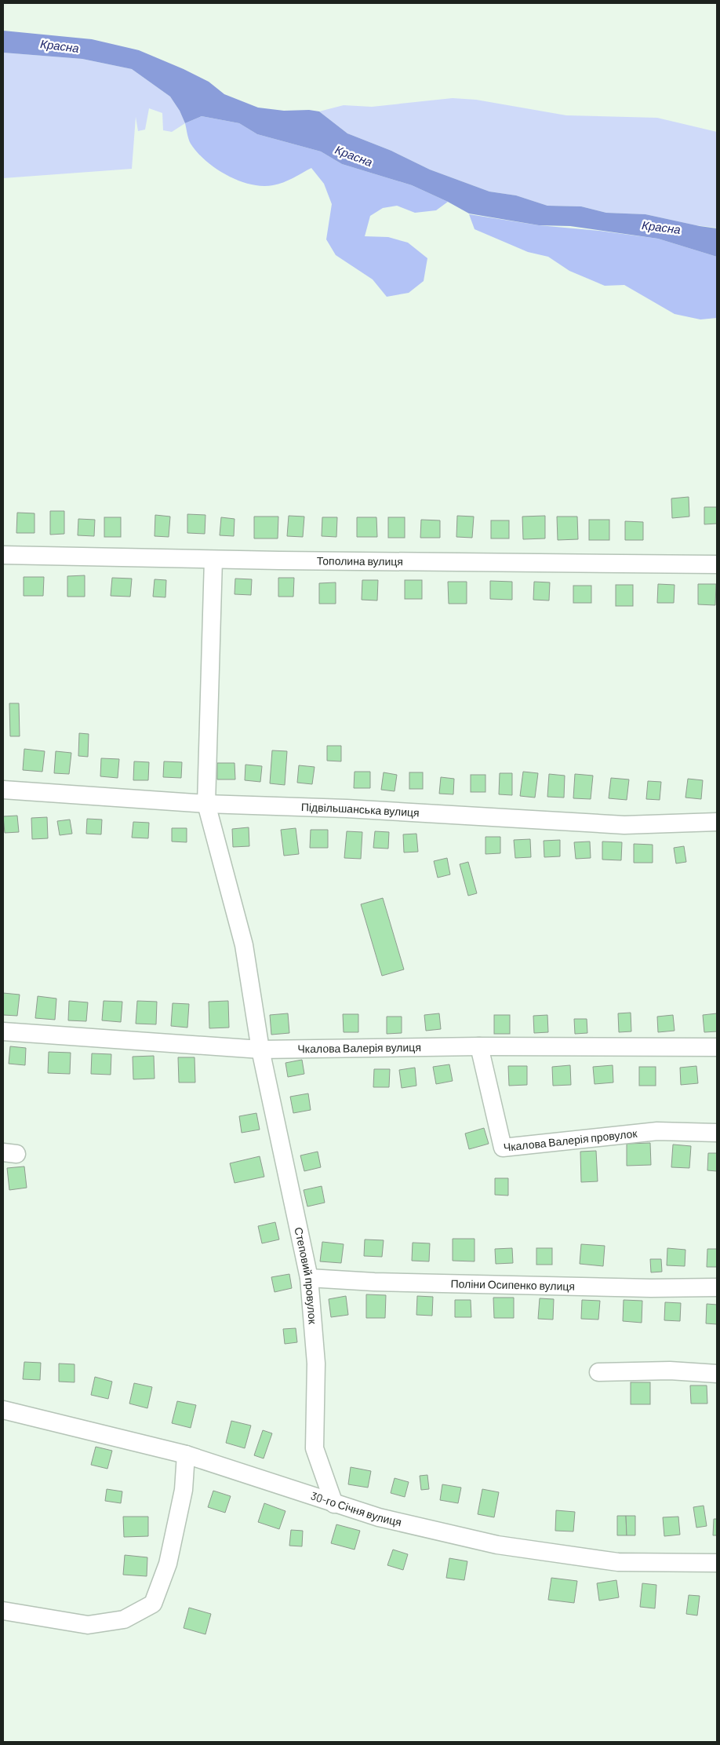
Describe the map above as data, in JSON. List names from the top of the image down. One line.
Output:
{"streets":{"street":["Тополина вулиця","Підвільшанська вулиця","Чкалова Валерія вулиця","Чкалова Валерія провулок","Степовий провулок","Поліни Осипенко вулиця","30-го Січня вулиця"]},"crossings":[["Тополина вулиця","Степовий провулок"],["Підвільшанська вулиця","Степовий провулок"],["Чкалова Валерія вулиця","Чкалова Валерія провулок"],["Чкалова Валерія вулиця","Степовий провулок"],["Степовий провулок","Поліни Осипенко вулиця"],["Степовий провулок","30-го Січня вулиця"]],"water":["Красна"]}
